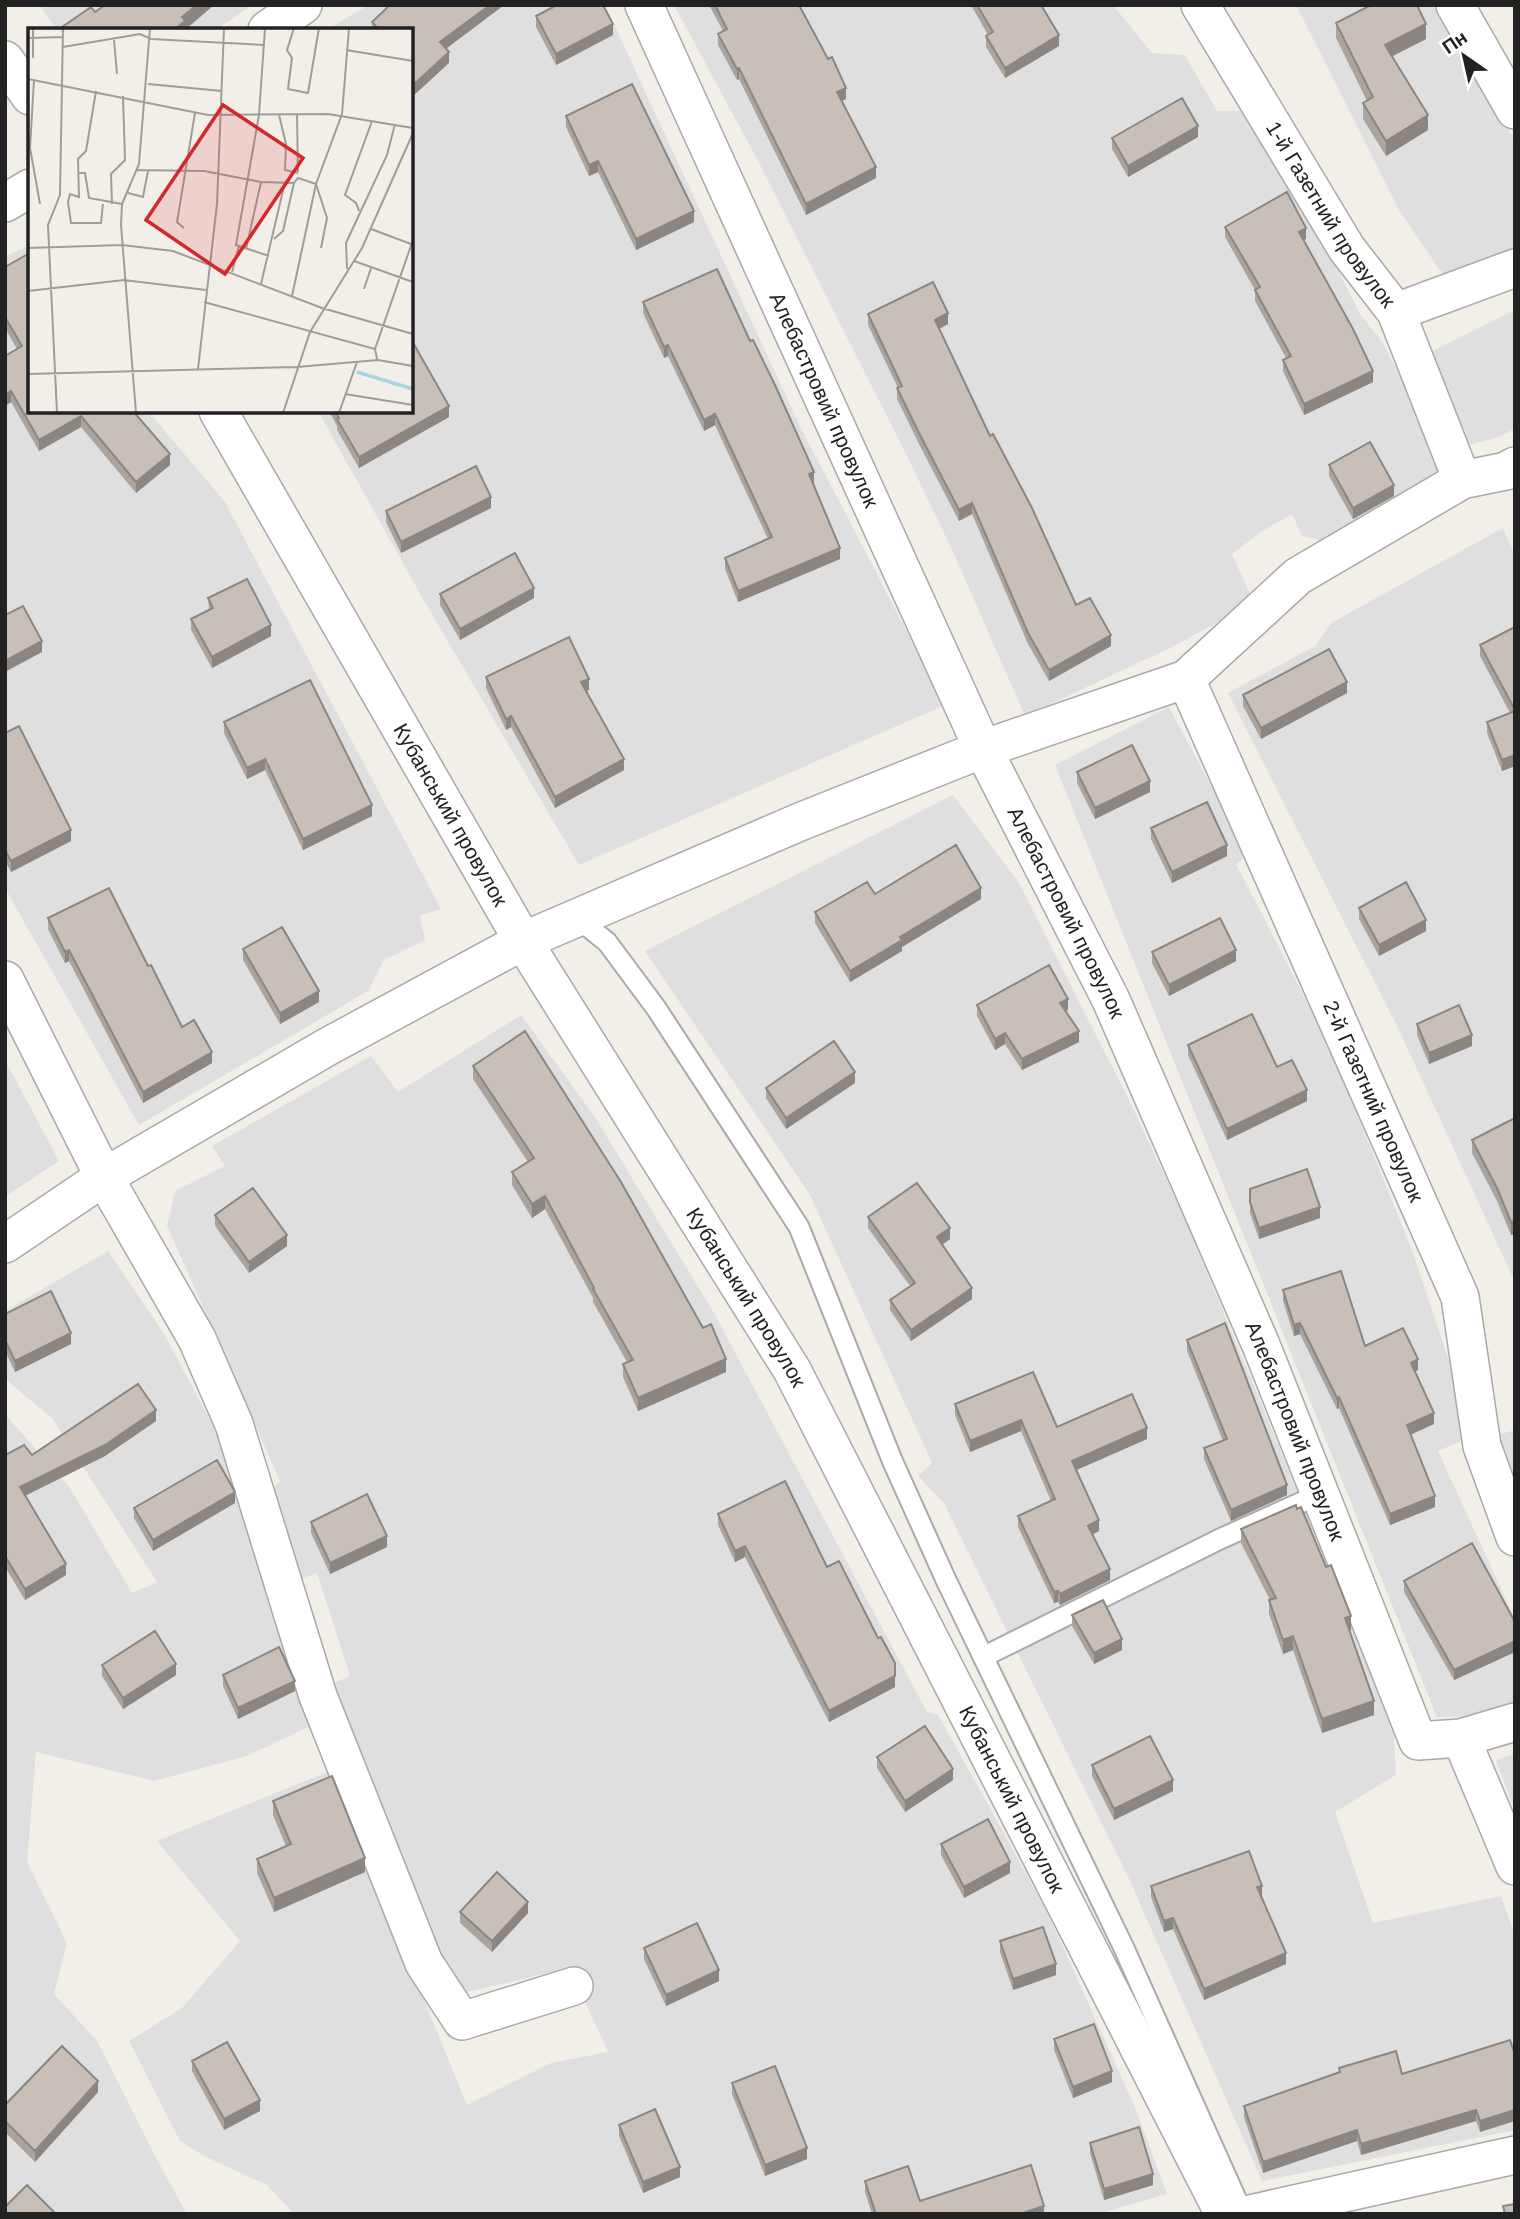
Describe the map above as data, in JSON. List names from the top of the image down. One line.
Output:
{"streets":{"street":["1-й Газетний провулок","Алебастровий провулок","Кубанський провулок","2-й Газетний провулок"]},"north":"top left"}
